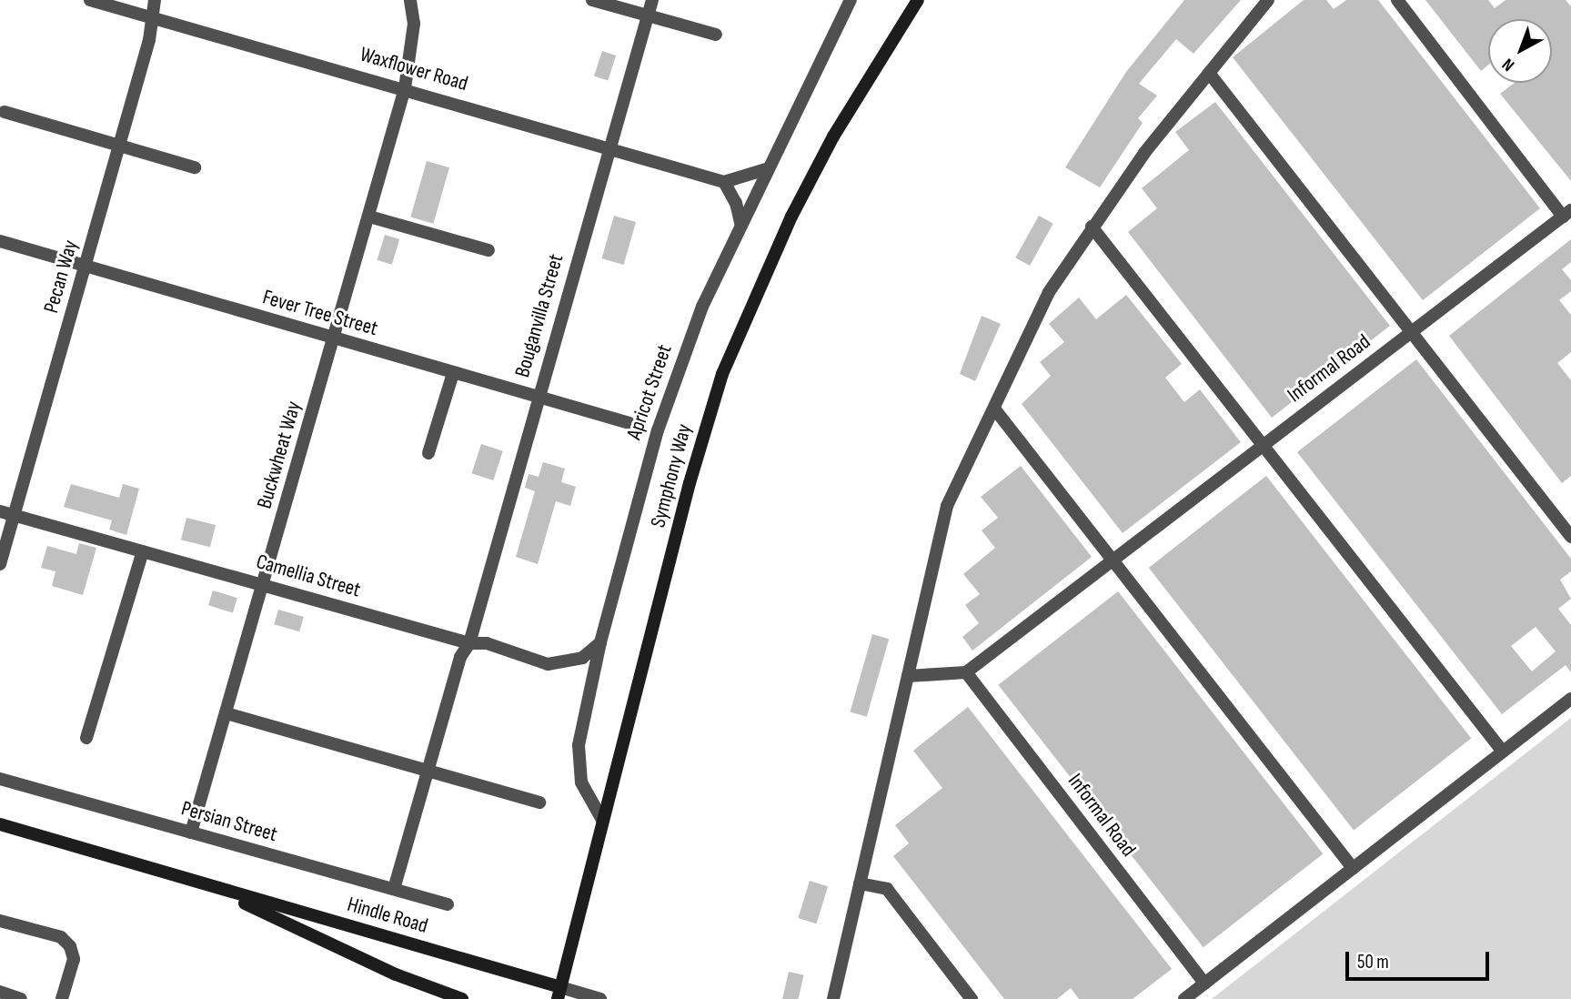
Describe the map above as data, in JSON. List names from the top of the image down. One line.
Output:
{"streets":{"main road":["Symphony Way","Hindle Road"],"street":["Waxflower Road","Pecan Way","Fever Tree Street","Bouganvilla Street","Informal Road","Apricot Street","Buckwheat Way","Camellia Street","Persian Street"]},"crossings":[["Waxflower Road","Pecan Way"],["Waxflower Road","Bouganvilla Street"],["Waxflower Road","Buckwheat Way"],["Pecan Way","Fever Tree Street"],["Pecan Way","Camellia Street"],["Fever Tree Street","Bouganvilla Street"],["Fever Tree Street","Buckwheat Way"],["Bouganvilla Street","Camellia Street"],["Bouganvilla Street","Persian Street"],["Apricot Street","Symphony Way"],["Apricot Street","Camellia Street"],["Buckwheat Way","Camellia Street"],["Buckwheat Way","Persian Street"],["Symphony Way","Hindle Road"]],"scale_bar":"50 m","north":"bottom left"}
